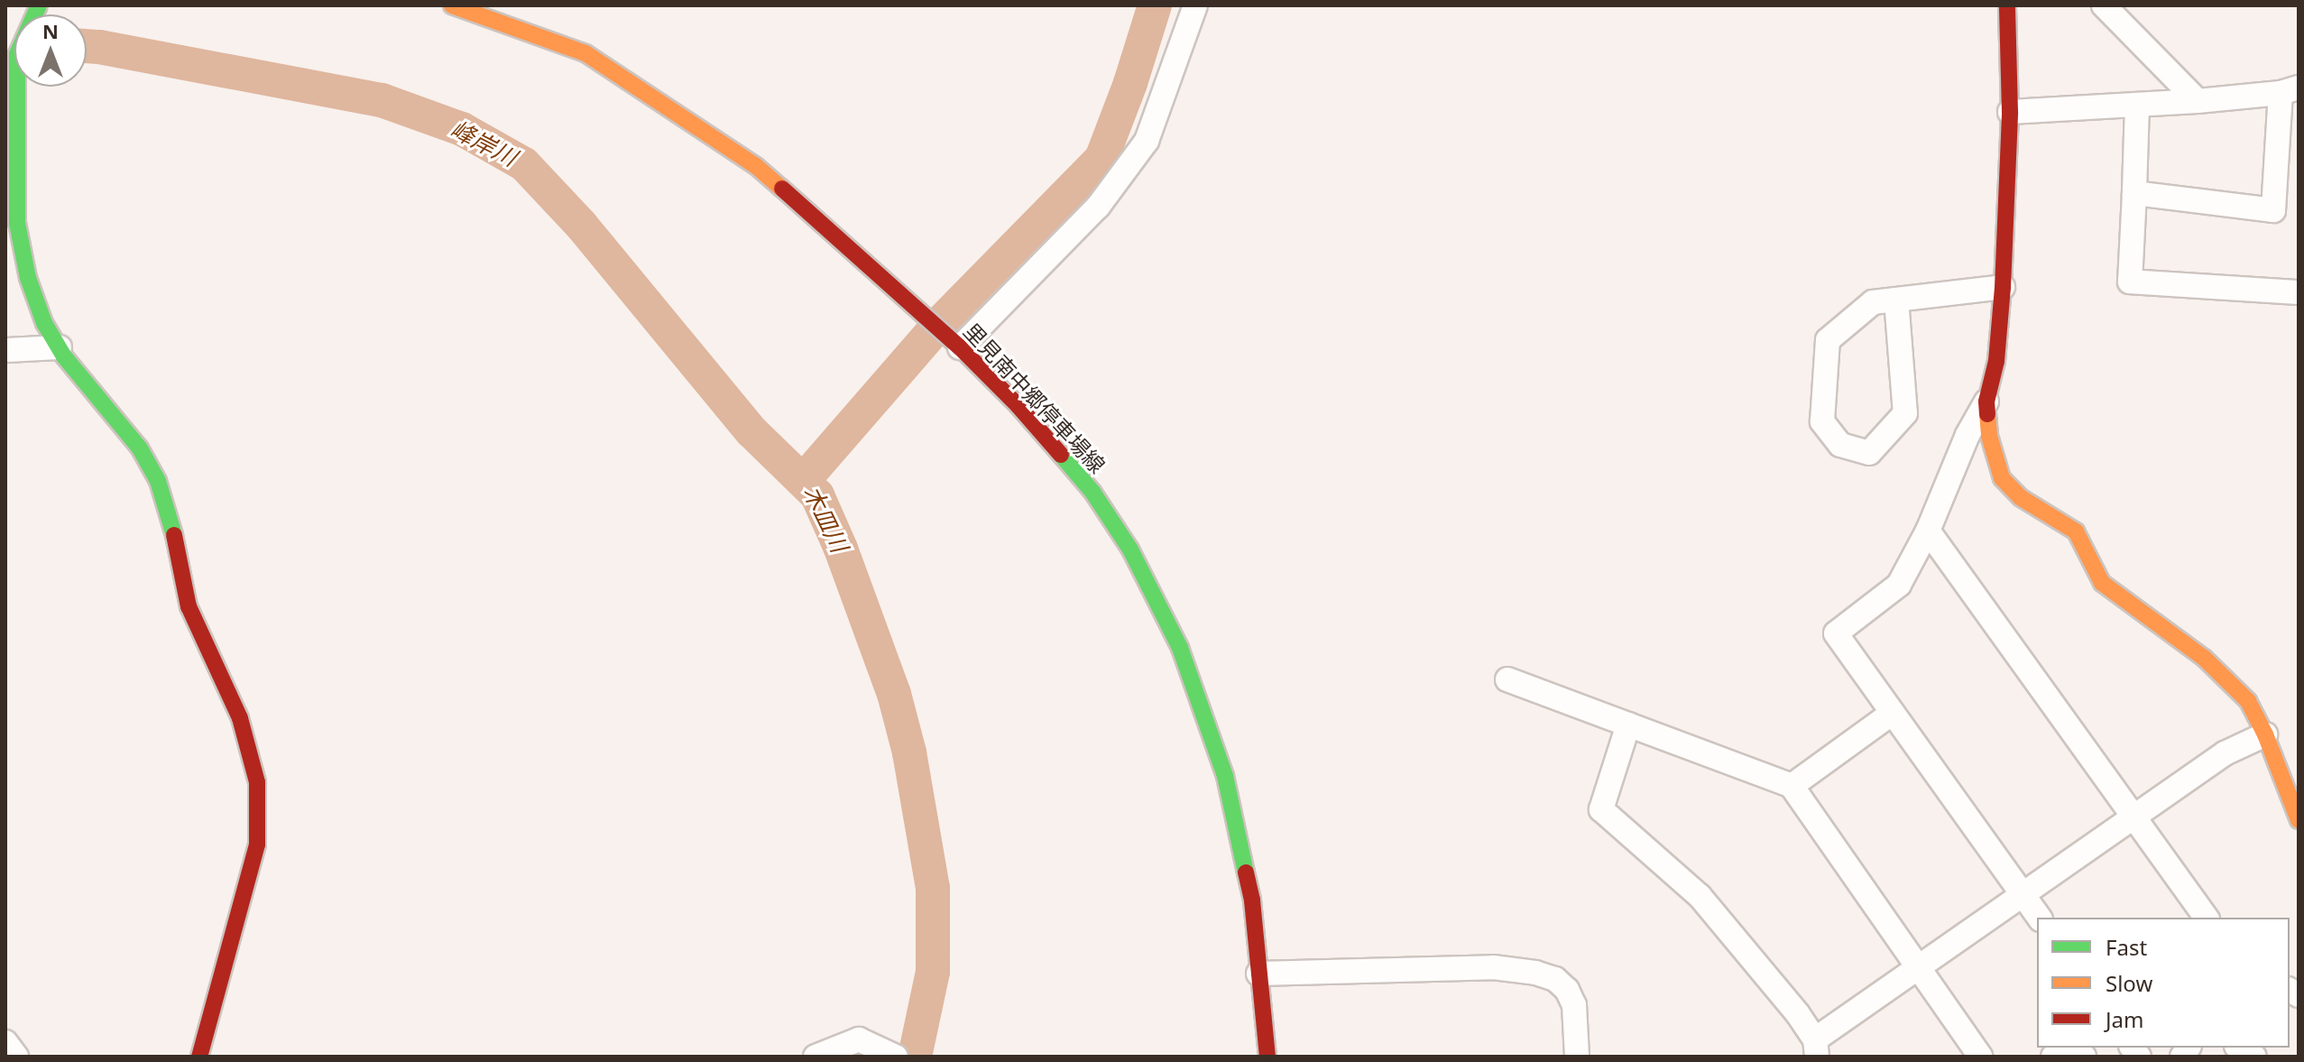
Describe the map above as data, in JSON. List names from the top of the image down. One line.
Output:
{"streets":{"street":["里見南中郷停車場線"]},"water":["峰岸川","木皿川"],"legend":["Fast","Slow","Jam"],"north":"top"}
